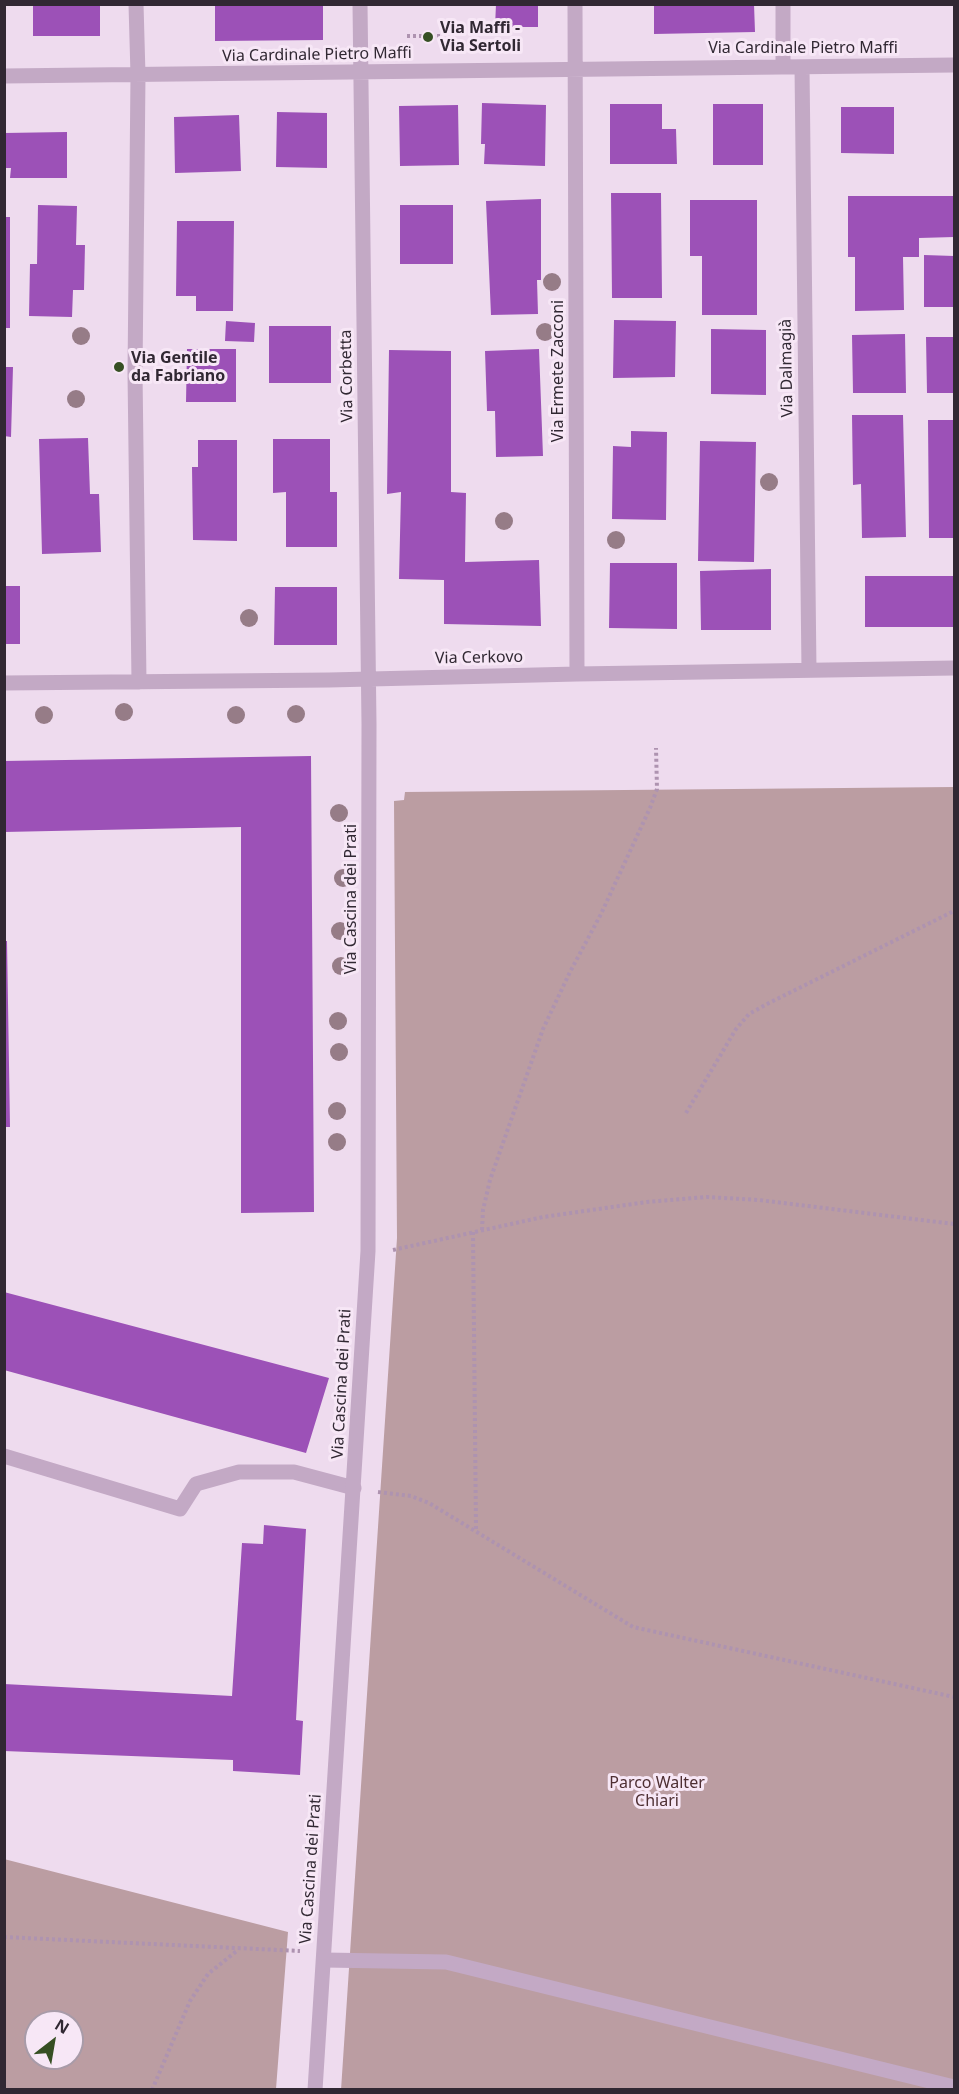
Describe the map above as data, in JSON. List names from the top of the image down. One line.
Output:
{"streets":{"street":["Via Cardinale Pietro Maffi","Via Dalmagià","Via Ermete Zacconi","Via Corbetta","Via Cerkovo","Via Cascina dei Prati"]},"crossings":[["Via Cardinale Pietro Maffi","Via Dalmagià"],["Via Cardinale Pietro Maffi","Via Ermete Zacconi"],["Via Cardinale Pietro Maffi","Via Corbetta"],["Via Dalmagià","Via Cerkovo"],["Via Ermete Zacconi","Via Cerkovo"],["Via Corbetta","Via Cerkovo"],["Via Corbetta","Via Cascina dei Prati"],["Via Cerkovo","Via Cascina dei Prati"]],"parks":["Parco Walter Chiari"],"places":["Via Maffi - Via Sertoli","Via Gentile da Fabriano"],"north":"top right"}
